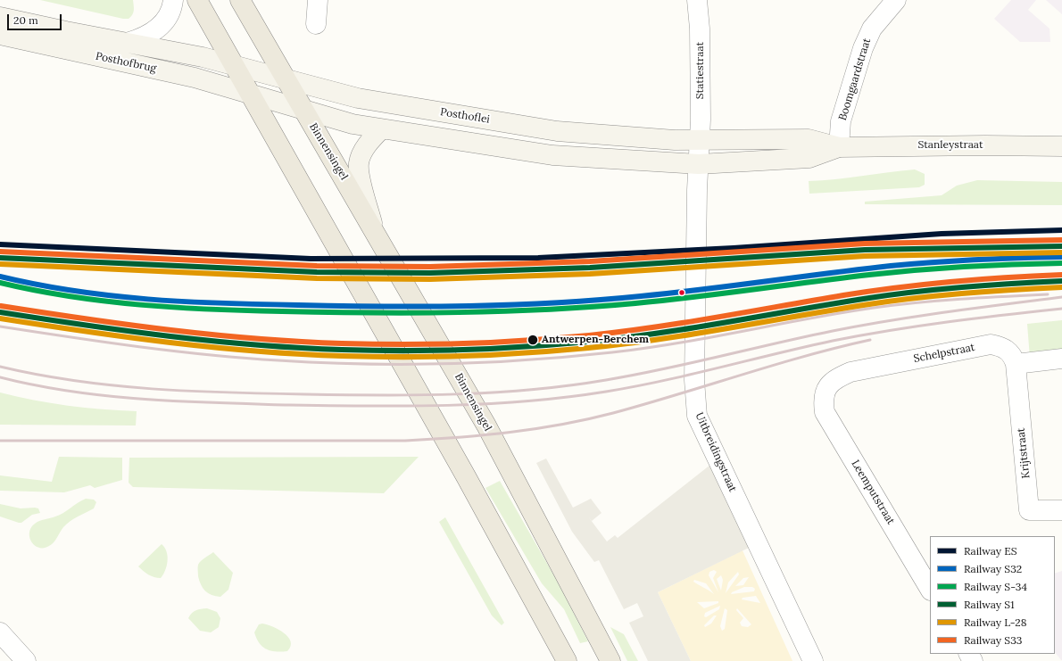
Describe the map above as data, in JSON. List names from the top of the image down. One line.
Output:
{"streets":{"main road":["Binnensingel"],"street":["Posthofbrug","Statiestraat","Boomgaardstraat","Posthoflei","Stanleystraat","Schelpstraat","Uitbreidingstraat","Krijtstraat","Leemputstraat"]},"crossings":[["Posthofbrug","Posthoflei"],["Statiestraat","Posthoflei"],["Statiestraat","Uitbreidingstraat"],["Boomgaardstraat","Stanleystraat"],["Posthoflei","Binnensingel"],["Posthoflei","Uitbreidingstraat"],["Schelpstraat","Krijtstraat"],["Schelpstraat","Leemputstraat"]],"places":["Antwerpen-Berchem"],"lines":["rail line ES","rail line S33","rail line S1","rail line L-28","rail line S32","rail line S-34"],"legend":["Railway ES","Railway S32","Railway S-34","Railway S1","Railway L-28","Railway S33"],"scale_bar":"20 m"}
